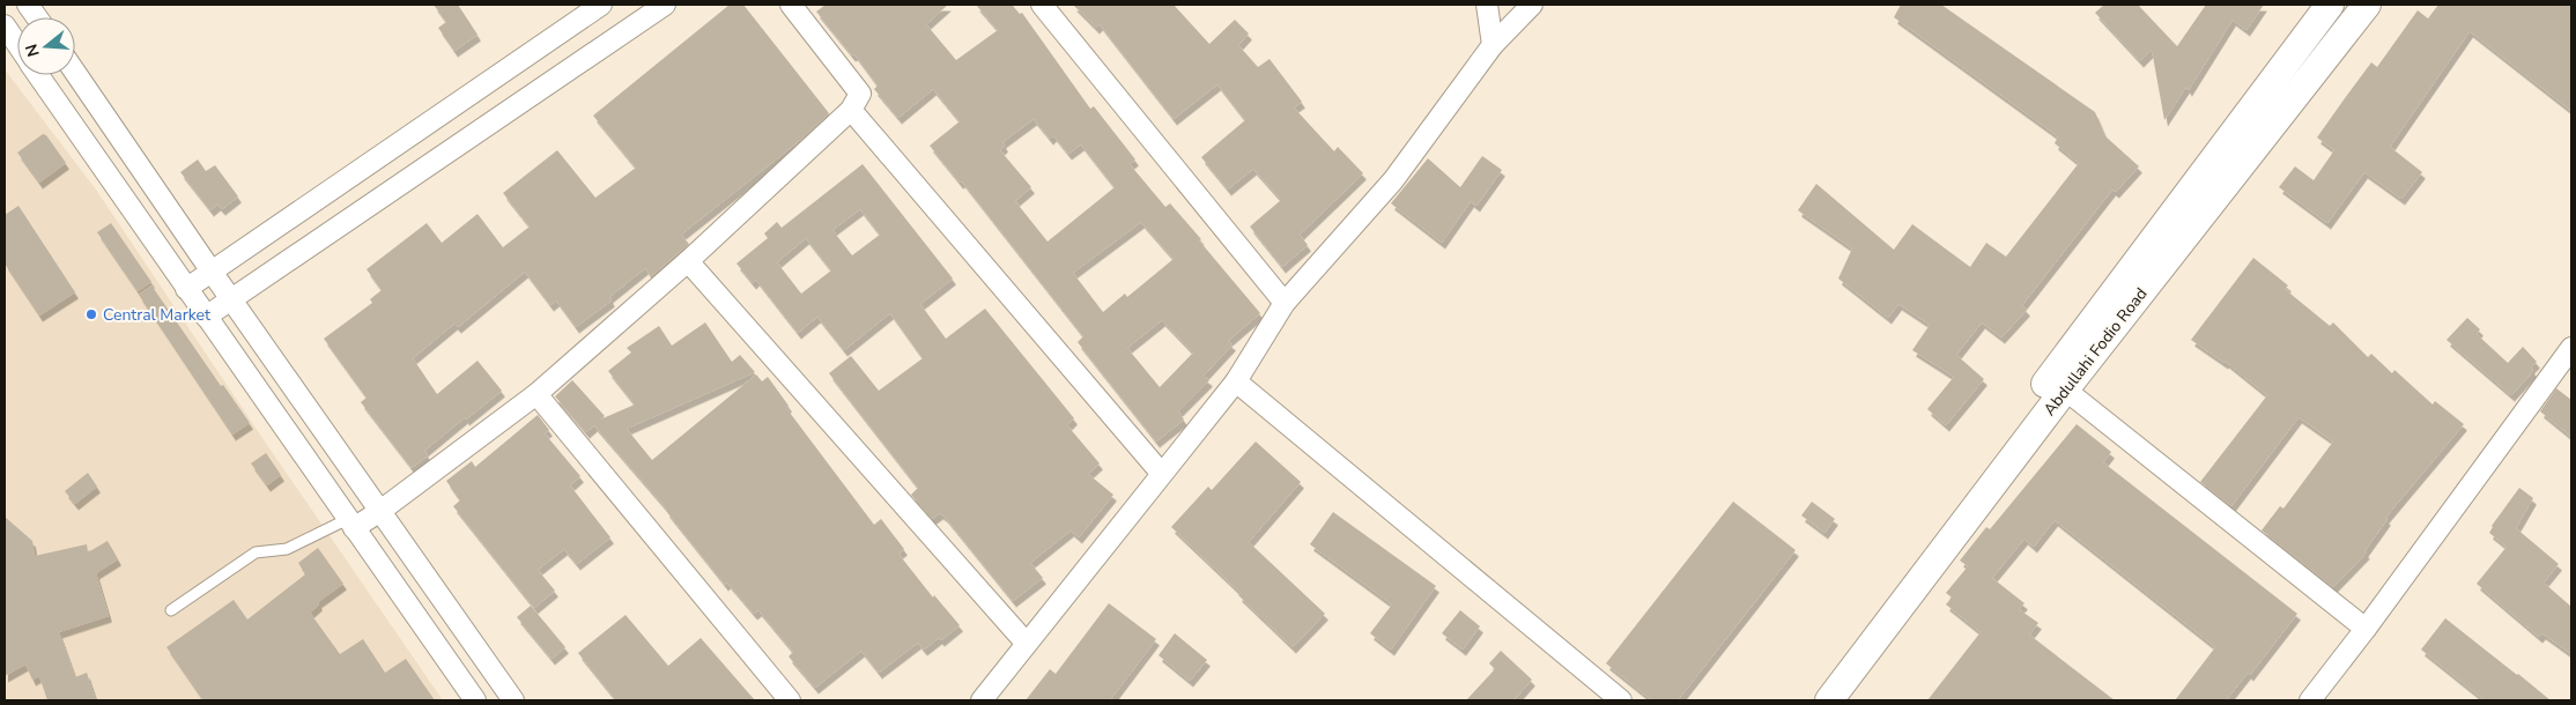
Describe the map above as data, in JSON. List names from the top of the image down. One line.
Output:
{"streets":{"main road":["Abdullahi Fodio Road"]},"places":["Central Market"],"north":"left"}
